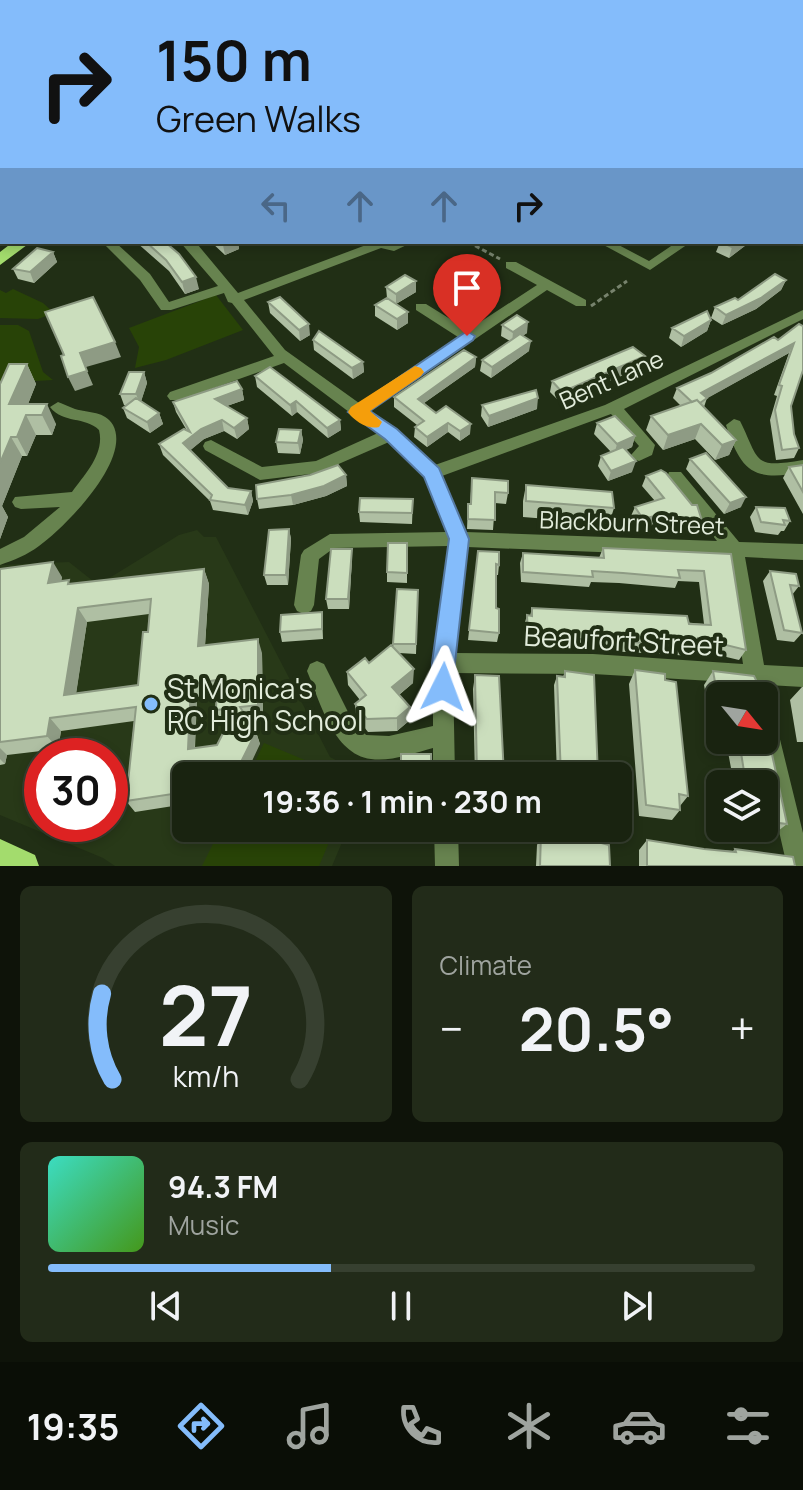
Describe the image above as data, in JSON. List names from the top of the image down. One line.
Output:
{"streets":{"street":["Bent Lane","Blackburn Street","Beaufort Street"]},"places":["St Monica's RC High School"],"north":"bottom right","page":{"turn":["150 m","Green Walks"],"limit":"30","trip":"19:36 · 1 min · 230 m","tile":"Climate","heat":["−","20.5°","+"],"song":["94.3 FM","Music"],"tabs":"19:35","gauge":["27","km/h"]}}
